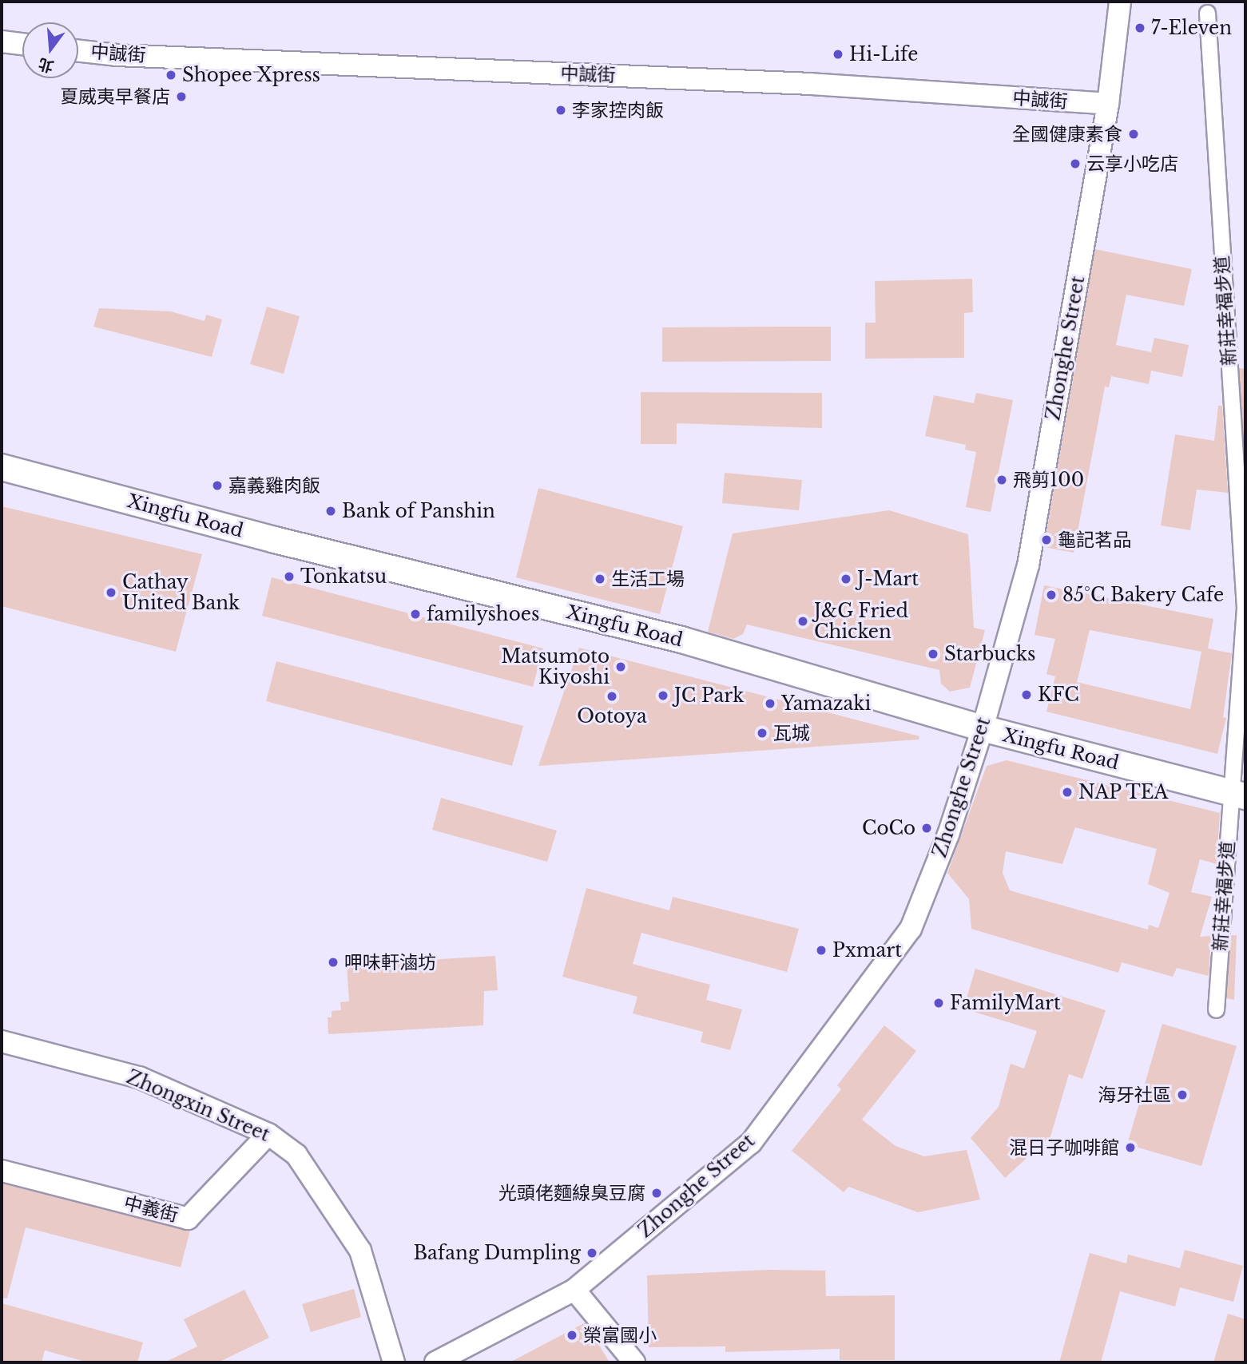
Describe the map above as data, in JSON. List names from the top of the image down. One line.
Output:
{"streets":{"street":["中誠街","新莊幸福步道","Zhonghe Street","Xingfu Road","Zhongxin Street","中義街"]},"crossings":[["中誠街","Zhonghe Street"],["新莊幸福步道","Xingfu Road"],["Zhonghe Street","Xingfu Road"],["Zhongxin Street","中義街"]],"places":["7-Eleven","Hi-Life","Shopee Xpress","夏威夷早餐店","李家控肉飯","全國健康素食","云享小吃店","飛剪100","嘉義雞肉飯","Bank of Panshin","龜記茗品","Tonkatsu","生活工場","J-Mart","Cathay United Bank","85°C Bakery Cafe","familyshoes","J&G Fried Chicken","Starbucks","Matsumoto Kiyoshi","KFC","JC Park","Ootoya","Yamazaki","瓦城","NAP TEA","CoCo","Pxmart","呷味軒滷坊","FamilyMart","海牙社區","混日子咖啡館","光頭佬麵線臭豆腐","Bafang Dumpling","榮富國小"],"north":"bottom"}
